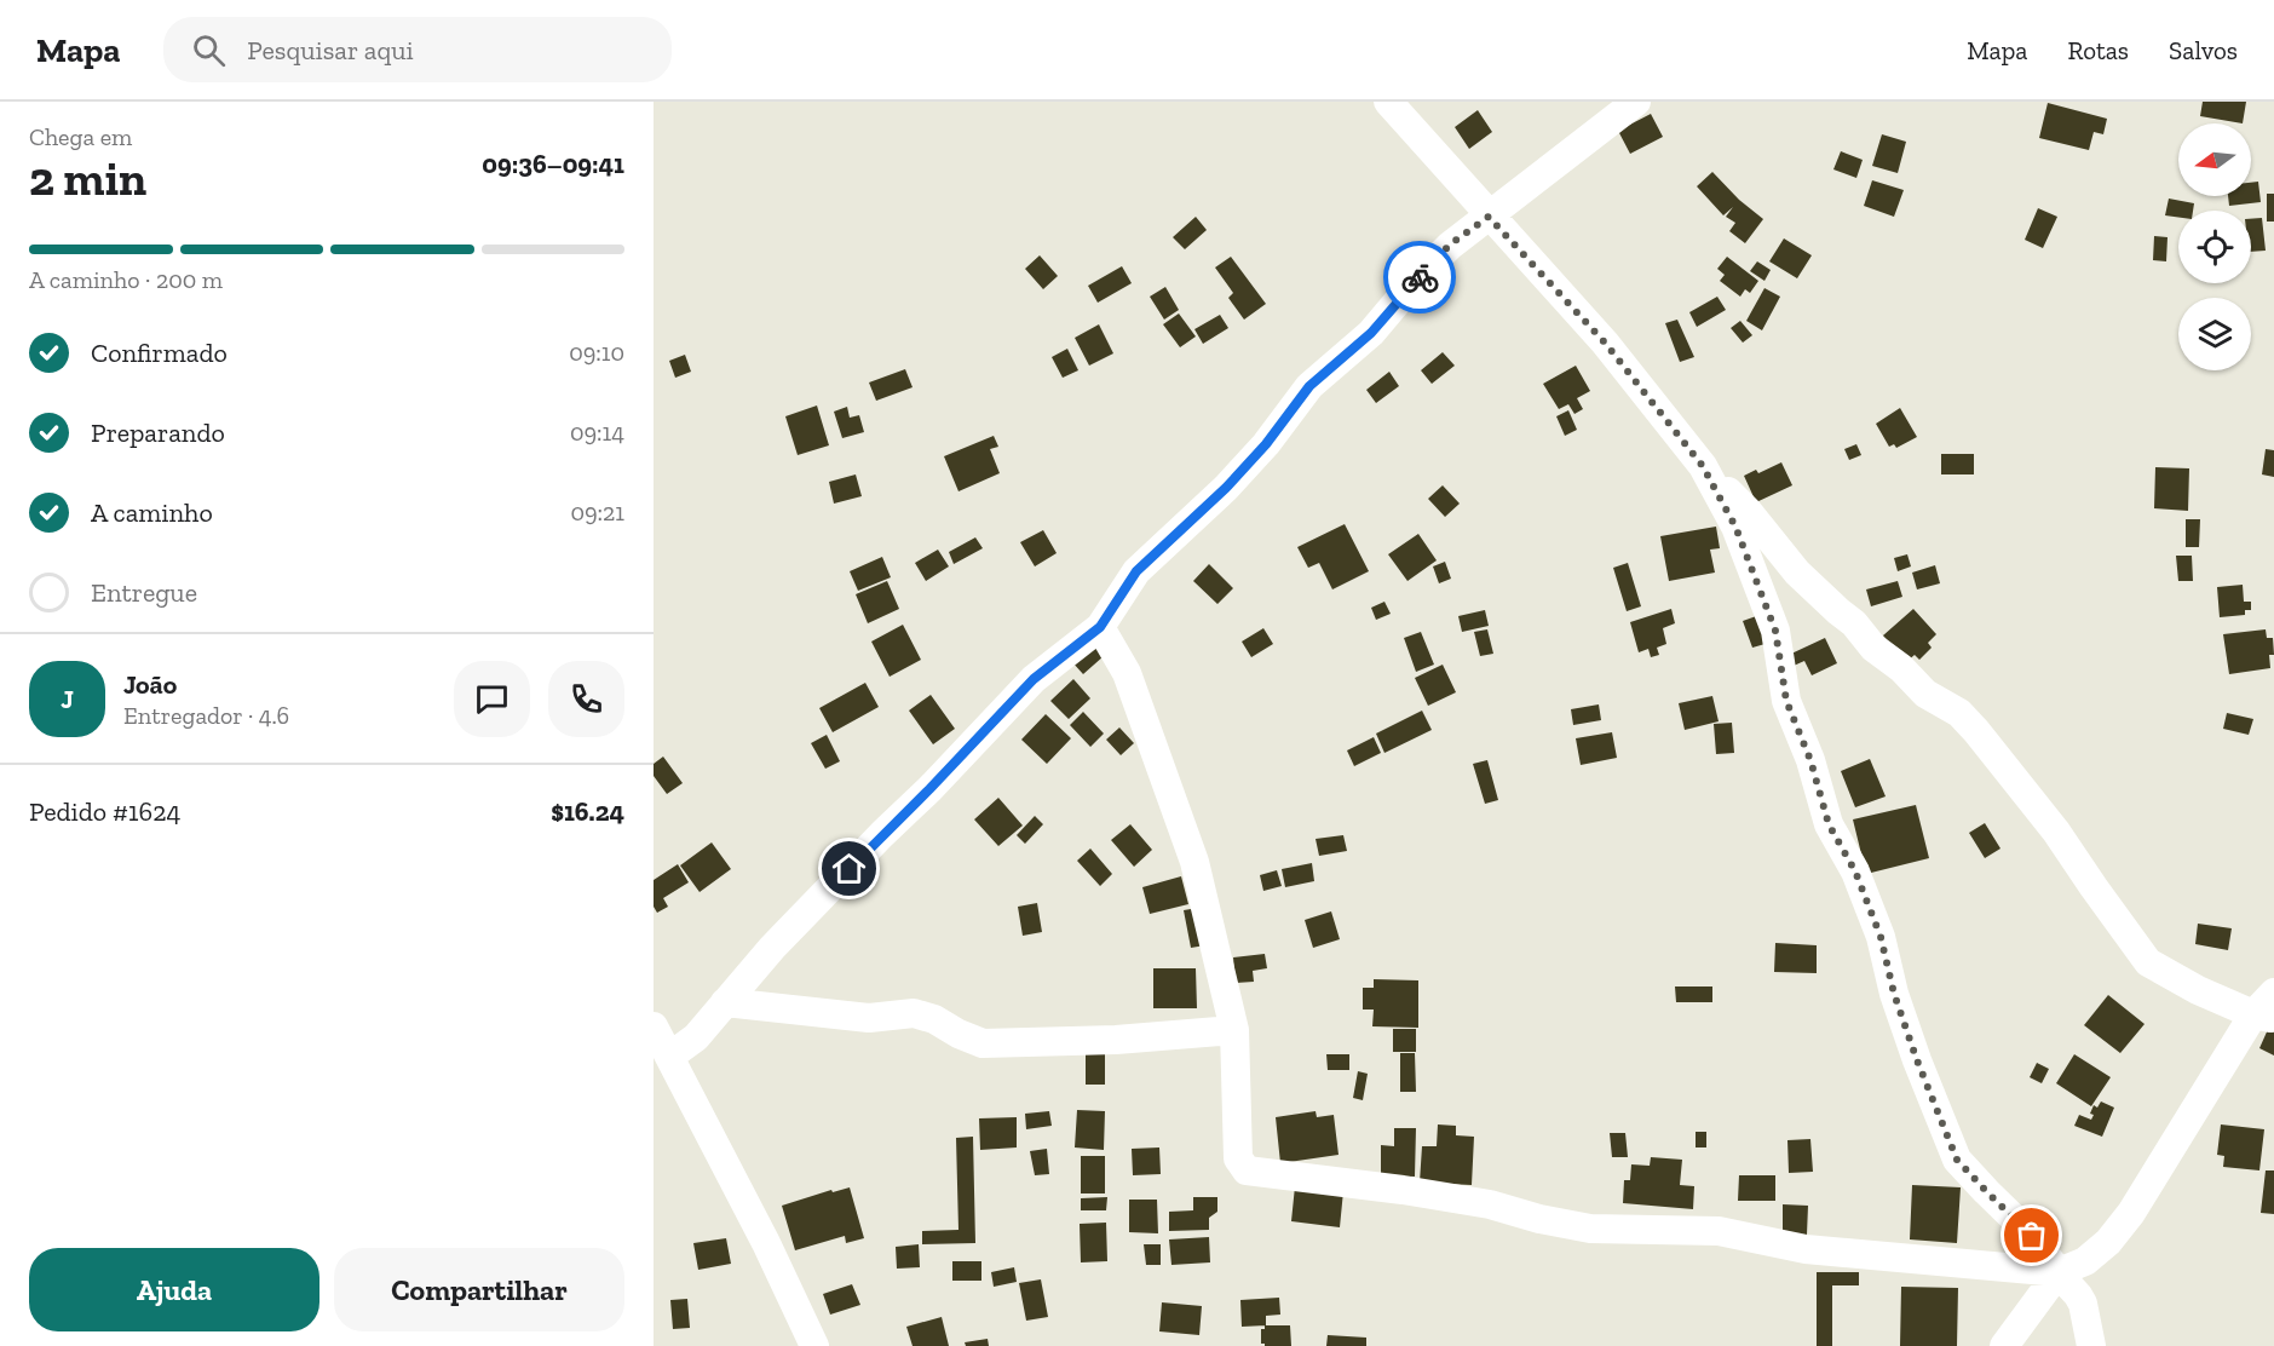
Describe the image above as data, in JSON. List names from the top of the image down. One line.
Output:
{"north":"left","page":{"header":"Mapa","search":"Pesquisar aqui","nav":["Mapa","Rotas","Salvos"],"heading":["2 min","Chega em","09:36–09:41"],"panel":["João","Entregador · 4.6","Pedido #1624","$16.24"],"bar":"A caminho · 200 m","list":[["Confirmado","09:10"],["Preparando","09:14"],["A caminho","09:21"],"Entregue"],"round":"J","buttons":["Ajuda","Compartilhar"]}}
